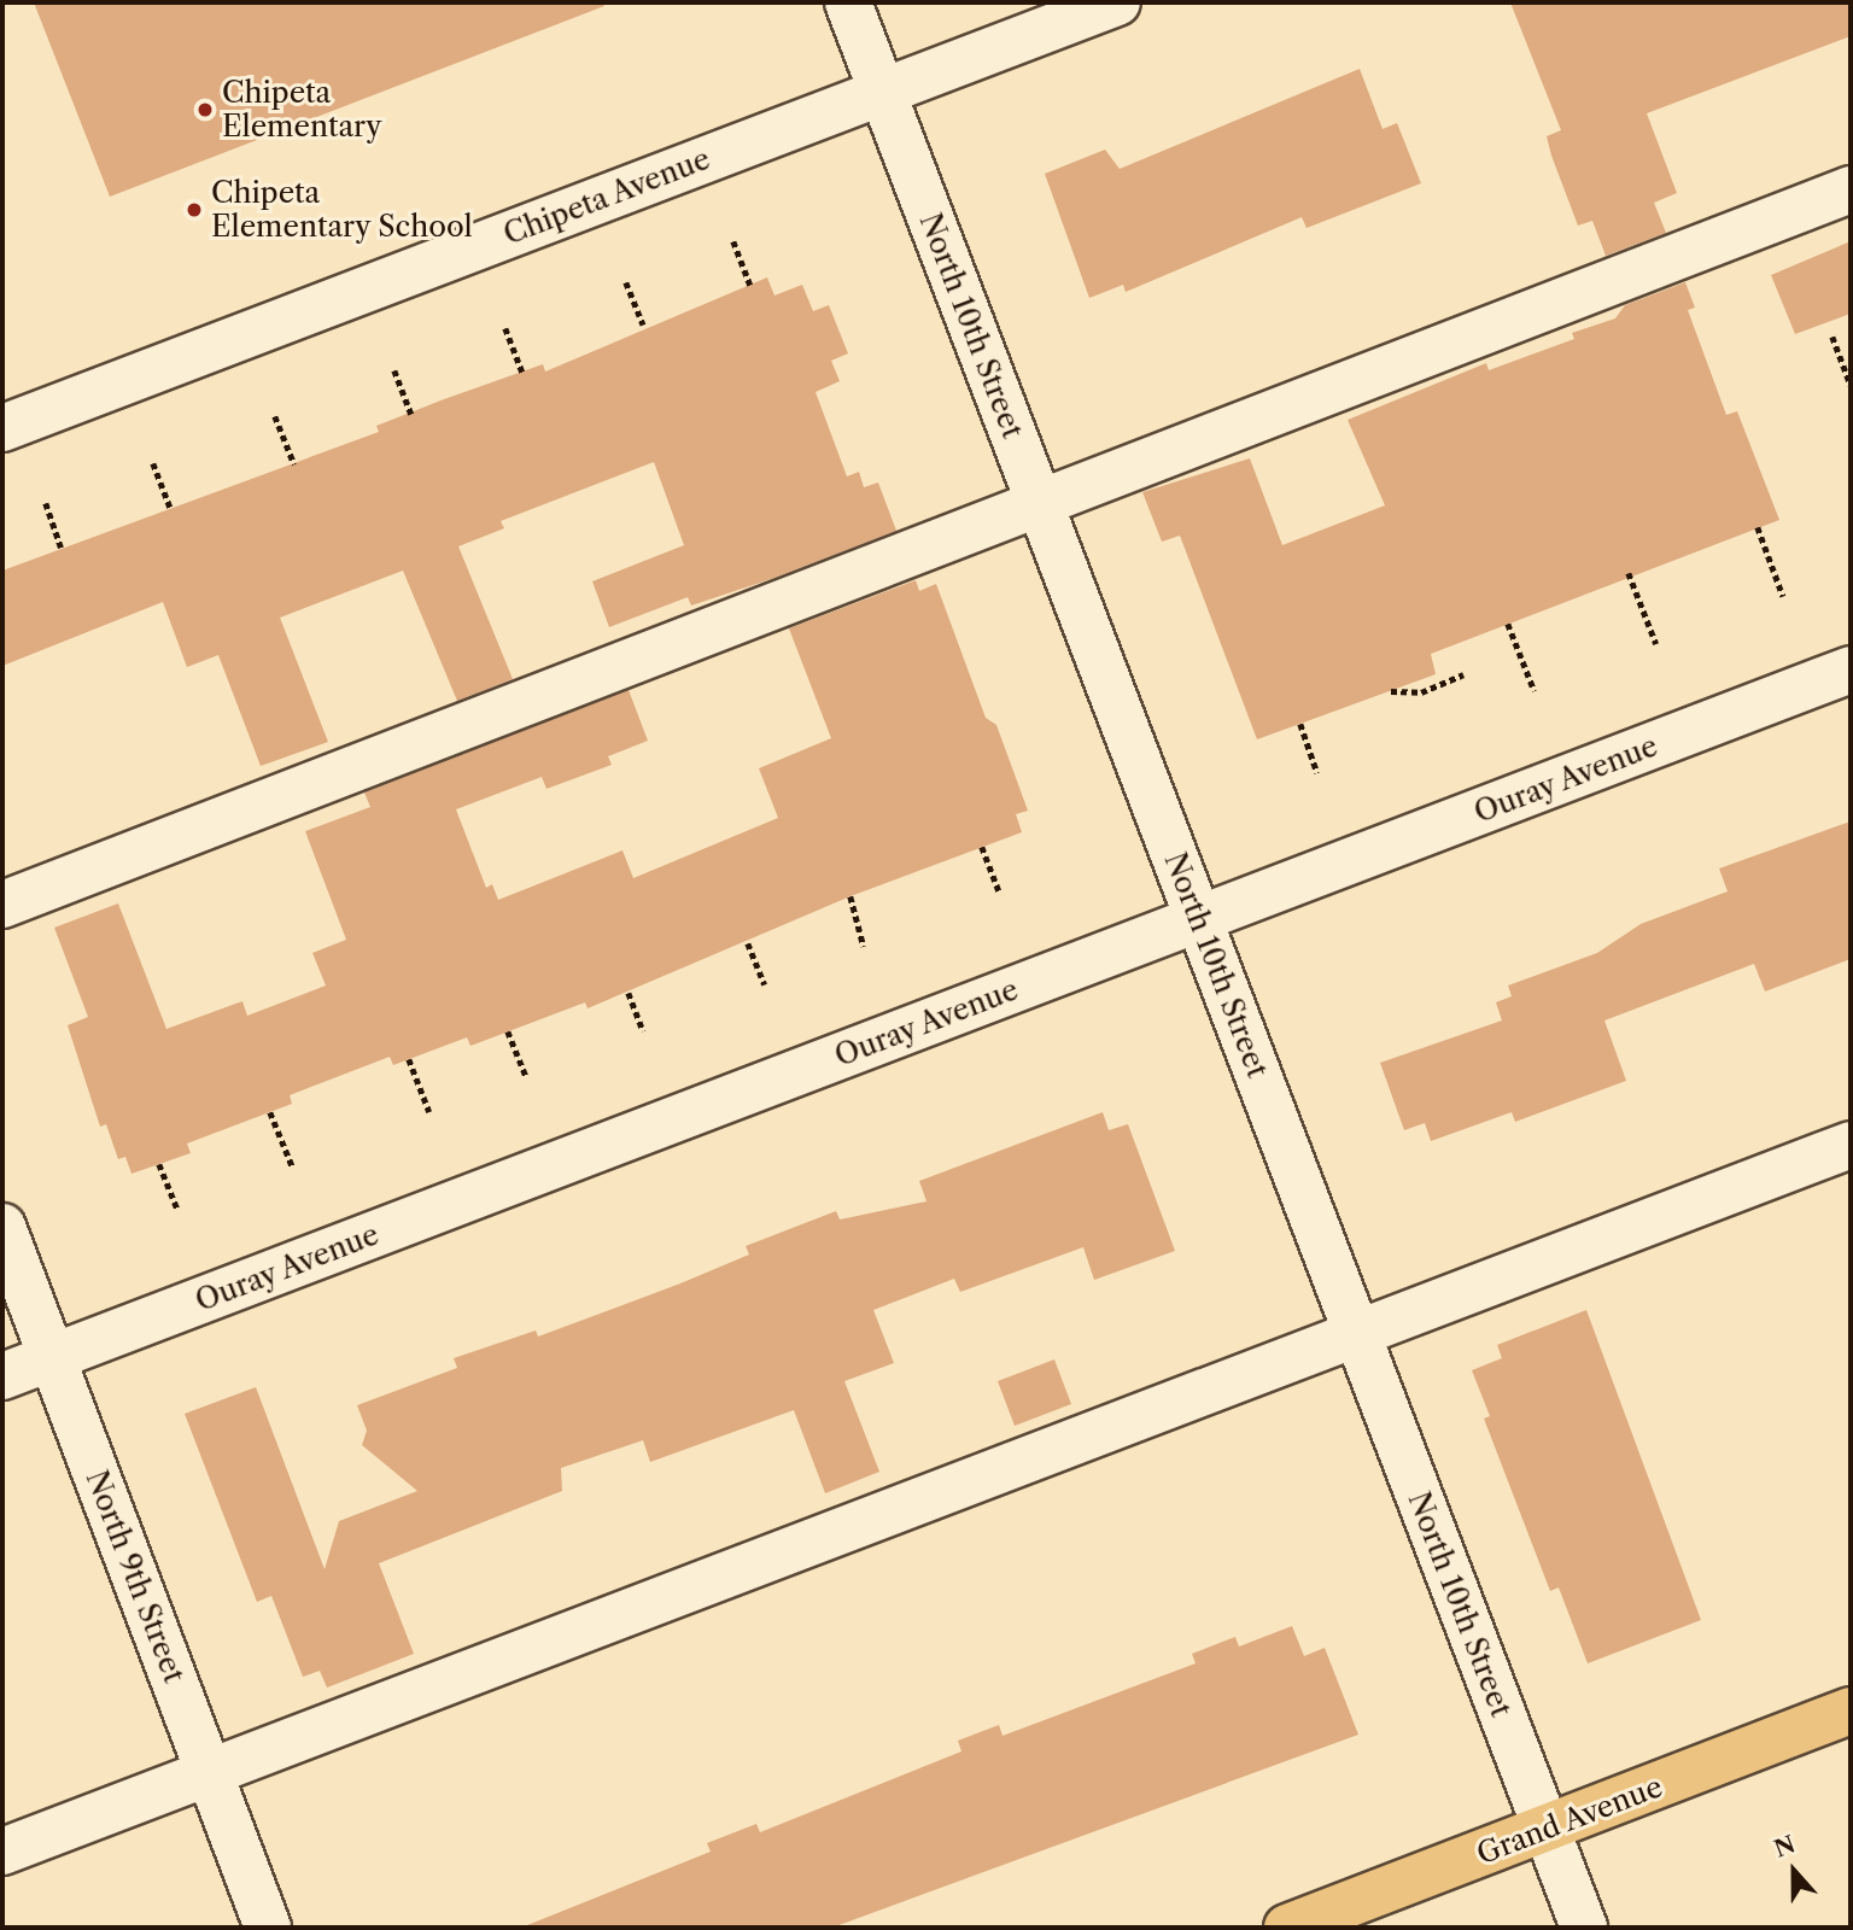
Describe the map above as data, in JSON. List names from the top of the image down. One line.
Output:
{"streets":{"main road":["Grand Avenue"],"street":["Chipeta Avenue","North 10th Street","Ouray Avenue","North 9th Street"]},"crossings":[["Chipeta Avenue","North 10th Street"],["North 10th Street","Ouray Avenue"],["North 10th Street","Grand Avenue"],["Ouray Avenue","North 9th Street"]],"places":["Chipeta Elementary","Chipeta Elementary School"],"north":"top"}
